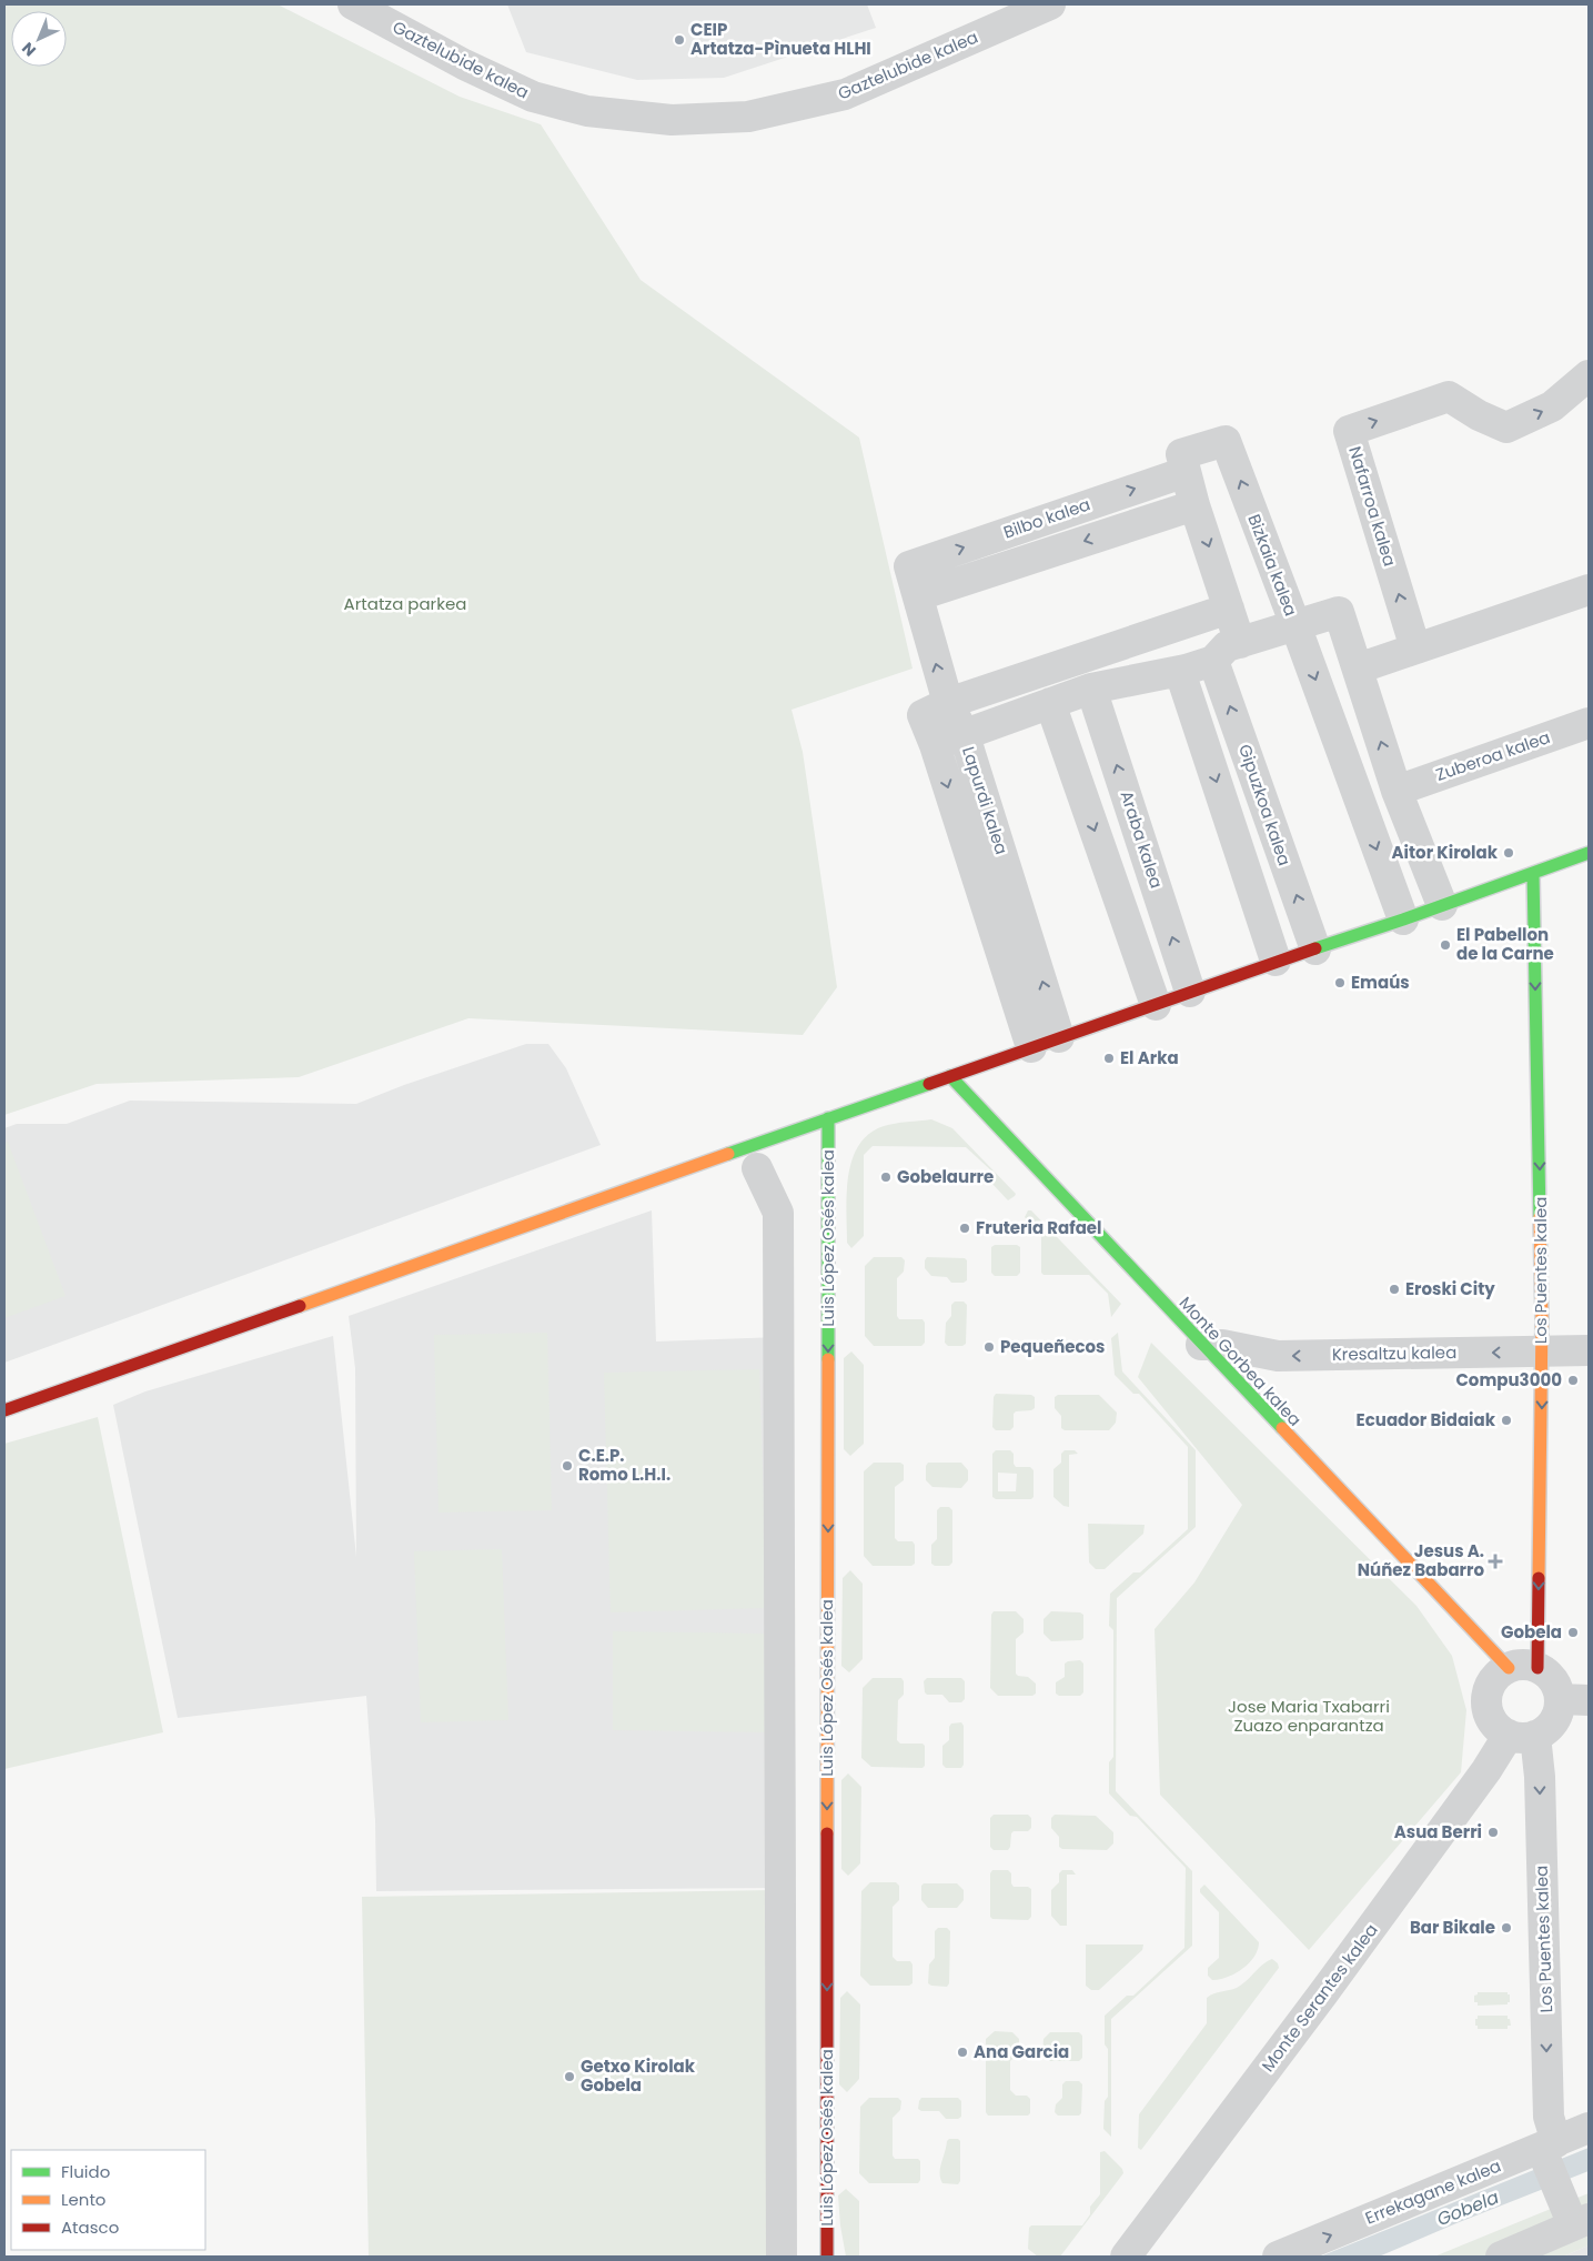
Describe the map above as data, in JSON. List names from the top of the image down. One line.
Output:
{"streets":{"street":["Gaztelubide kalea","Nafarroa kalea","Bilbo kalea","Bizkaia kalea","Zuberoa kalea","Lapurdi kalea","Gipuzkoa kalea","Araba kalea","Luis López Osés kalea","Los Puentes kalea","Kresaltzu kalea","Monte Gorbea kalea","Monte Serantes kalea","Errekagane kalea"]},"crossings":[["Bilbo kalea","Bizkaia kalea"],["Bilbo kalea","Lapurdi kalea"],["Los Puentes kalea","Kresaltzu kalea"],["Los Puentes kalea","Monte Gorbea kalea"],["Los Puentes kalea","Monte Serantes kalea"],["Los Puentes kalea","Errekagane kalea"],["Kresaltzu kalea","Monte Gorbea kalea"],["Monte Gorbea kalea","Monte Serantes kalea"]],"one_way":["Los Puentes kalea","Kresaltzu kalea","Errekagane kalea"],"water":["Gobela"],"parks":["Artatza parkea","Jose Maria Txabarri Zuazo enparantza"],"places":{"other":["CEIP Artatza-Pìnueta HLHI","Aitor Kirolak","El Pabellon de la Carne","Emaús","El Arka","Gobelaurre","Fruteria Rafael","Eroski City","Pequeñecos","Compu3000","Ecuador Bidaiak","C.E.P. Romo L.H.I.","Gobela","Asua Berri","Bar Bikale","Ana Garcia","Getxo Kirolak Gobela"],"health":["Jesus A. Núñez Babarro"]},"legend":["Fluido","Lento","Atasco"],"north":"bottom left"}
